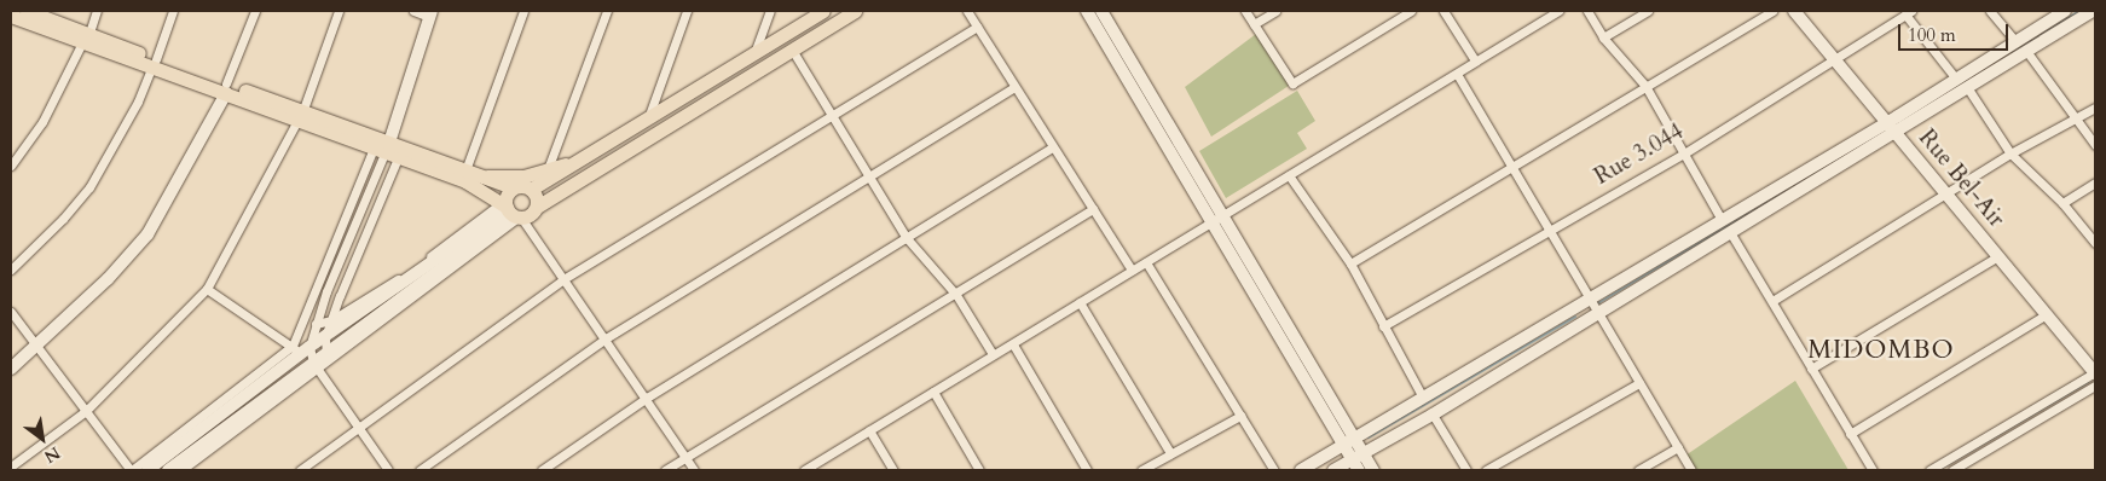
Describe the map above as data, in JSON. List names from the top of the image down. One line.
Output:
{"streets":{"street":["Rue 3.044","Rue Bel-Air"]},"crossings":[["Rue 3.044","Rue Bel-Air"]],"districts":["MIDOMBO"],"scale_bar":"100 m","north":"bottom right"}
